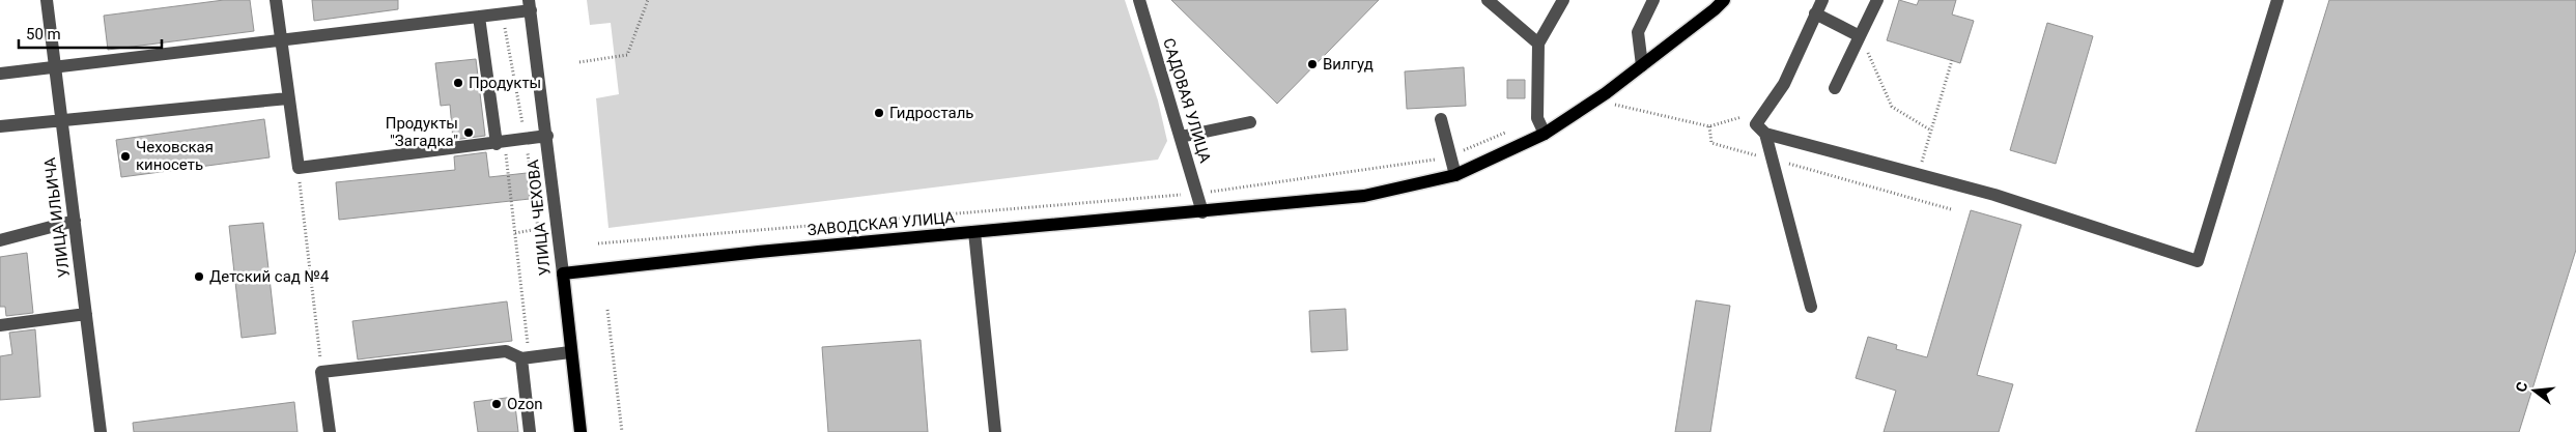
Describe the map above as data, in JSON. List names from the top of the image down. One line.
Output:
{"streets":{"main road":["УЛИЦА ЧЕХОВА","ЗАВОДСКАЯ УЛИЦА"],"street":["САДОВАЯ УЛИЦА","УЛИЦА ИЛЬИЧА"]},"crossings":[["САДОВАЯ УЛИЦА","ЗАВОДСКАЯ УЛИЦА"],["УЛИЦА ЧЕХОВА","ЗАВОДСКАЯ УЛИЦА"]],"places":["Вилгуд","Продукты","Гидросталь","Продукты \"Загадка\"","Чеховская киносеть","Детский сад №4","Ozon"],"scale_bar":"50 m","north":"left"}
